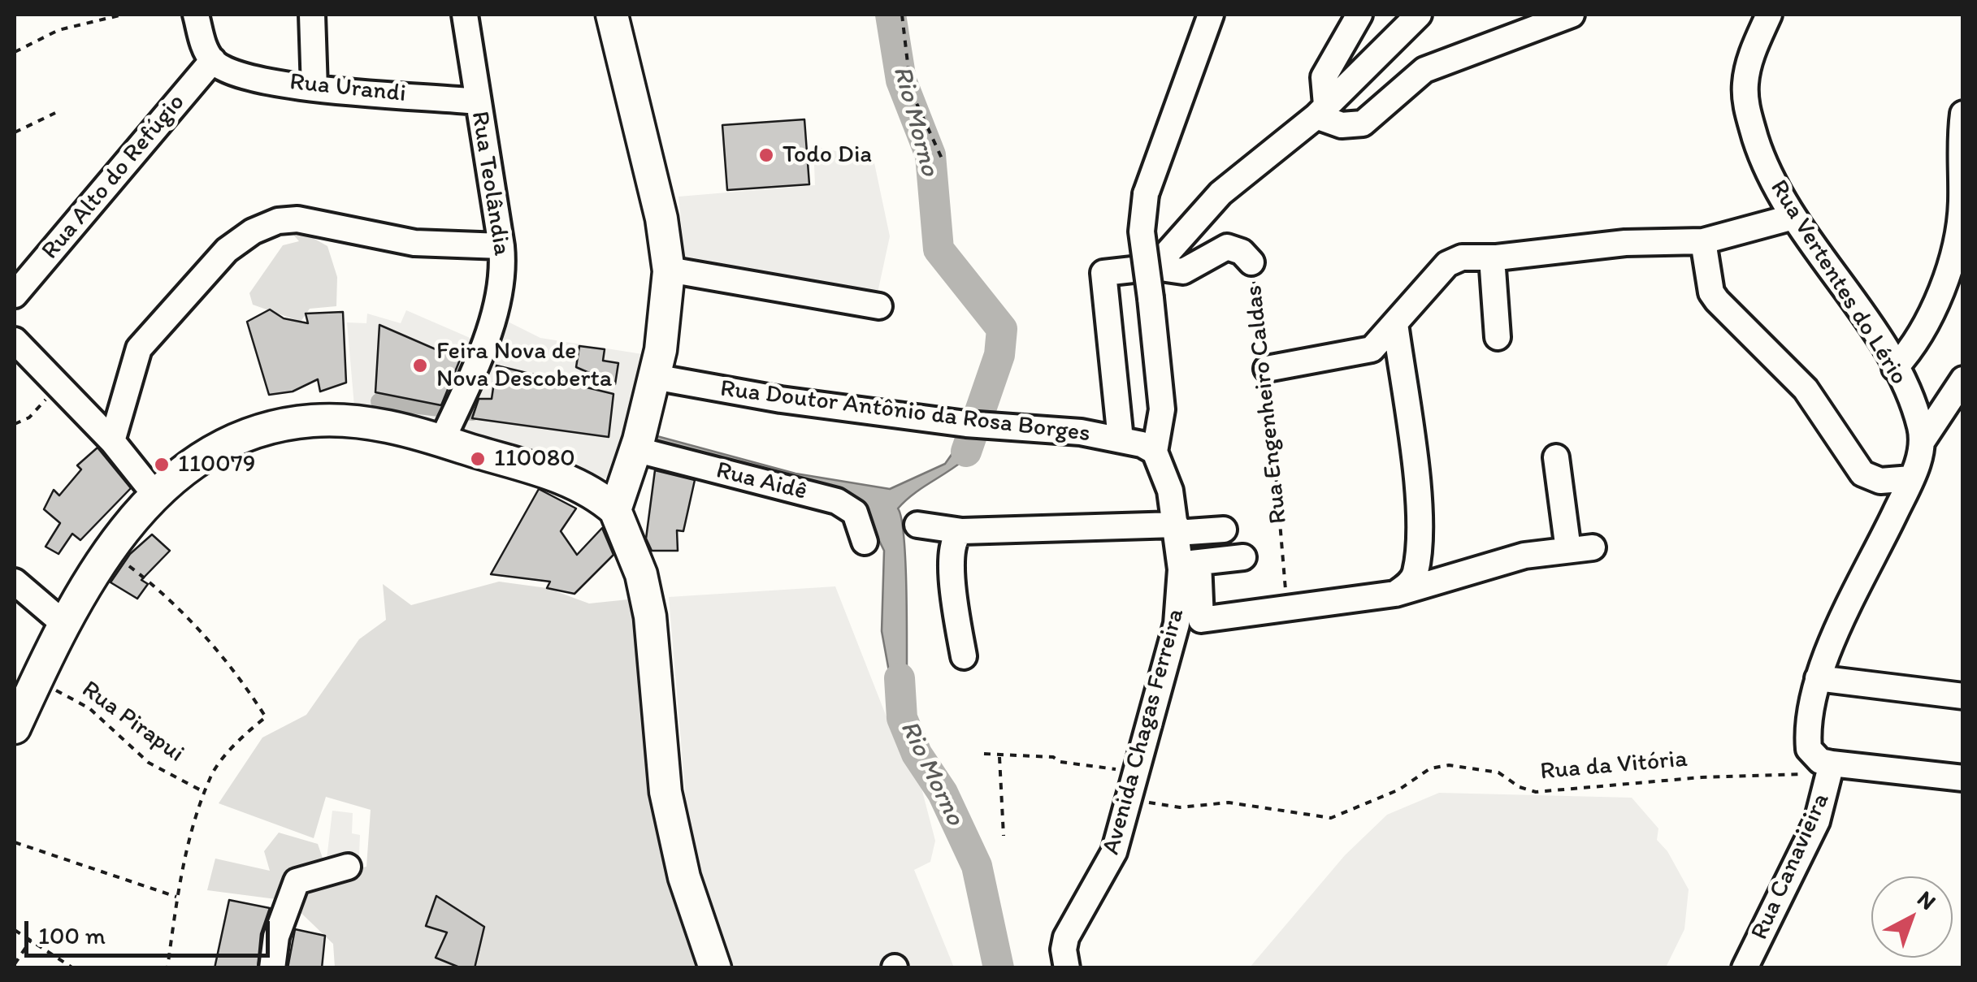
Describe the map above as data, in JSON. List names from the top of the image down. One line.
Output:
{"streets":{"street":["Rua Urandi","Rua Alto do Refúgio","Rua Teolândia","Rua Vertentes do Lério","Rua Engenheiro Caldas","Rua Doutor Antônio da Rosa Borges","Rua Aidê","Avenida Chagas Ferreira","Rua Canavieira"],"path":["Rua Pirapui","Rua da Vitória"]},"crossings":[["Rua Urandi","Rua Alto do Refúgio"],["Rua Urandi","Rua Teolândia"],["Rua Doutor Antônio da Rosa Borges","Avenida Chagas Ferreira"],["Avenida Chagas Ferreira","Rua da Vitória"],["Rua da Vitória","Rua Canavieira"]],"water":["Rio Morno"],"places":["Todo Dia","Feira Nova de Nova Descoberta","110080","110079"],"scale_bar":"100 m","north":"top right"}
